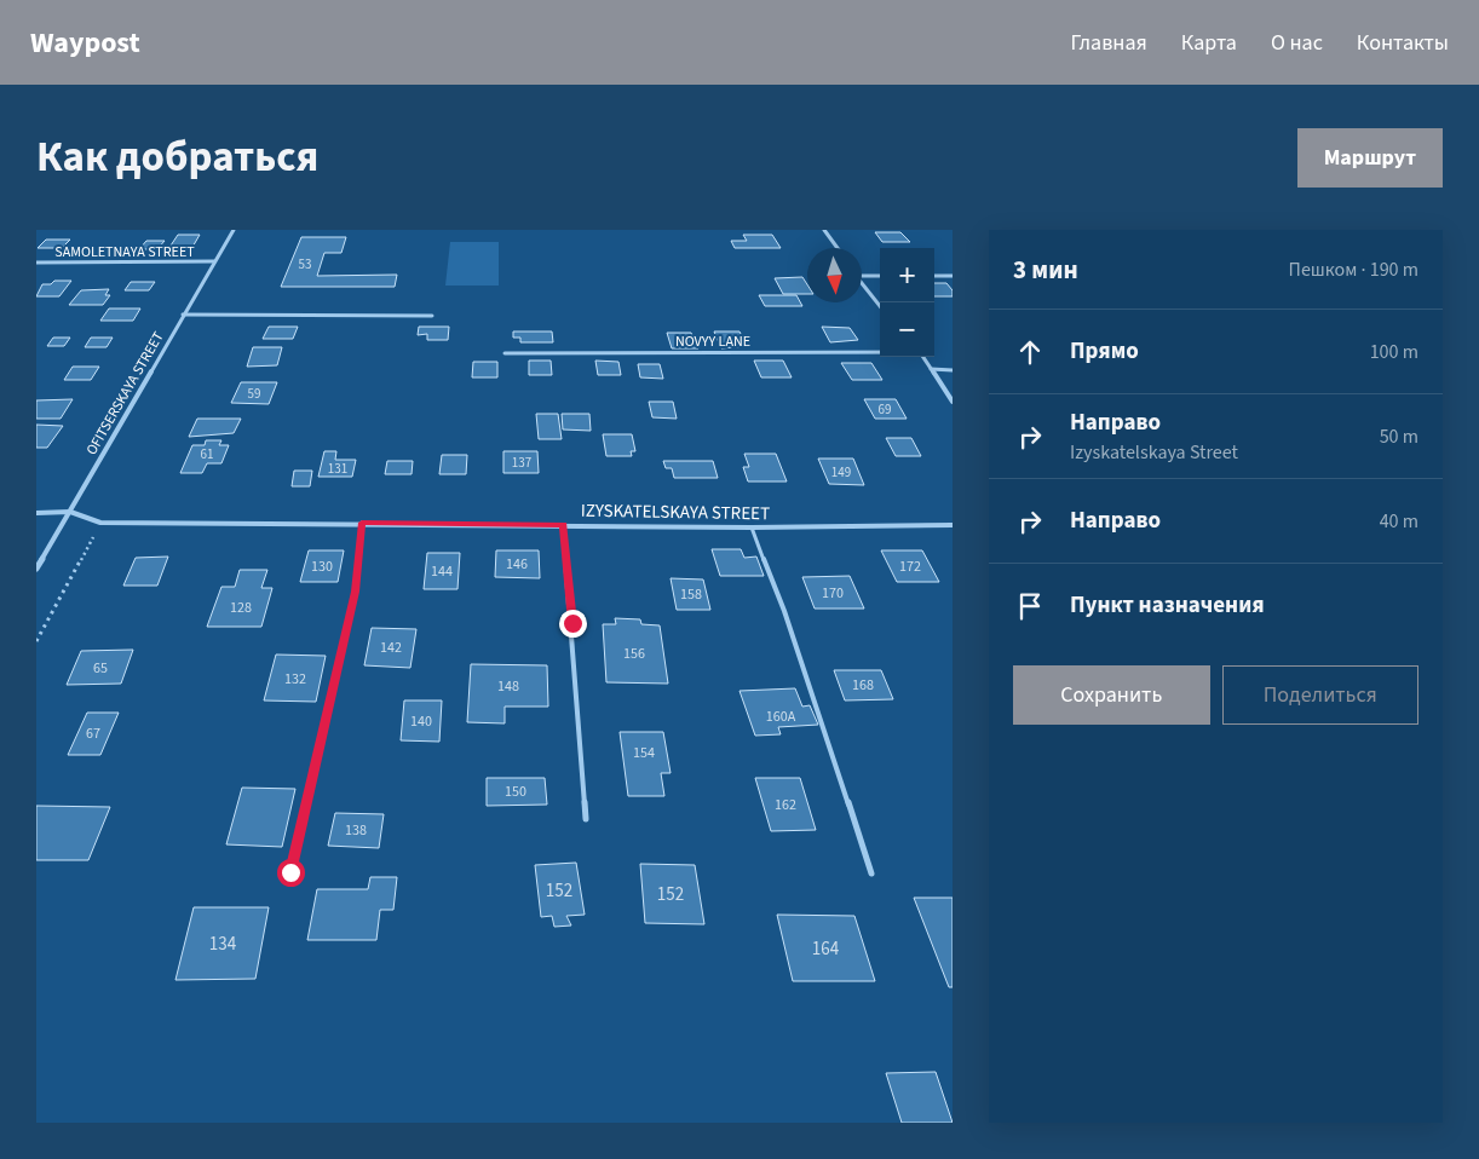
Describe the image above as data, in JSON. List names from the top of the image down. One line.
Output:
{"streets":{"street":["SAMOLETNAYA STREET","NOVYY LANE","OFITSERSKAYA STREET","IZYSKATELSKAYA STREET"]},"crossings":[["SAMOLETNAYA STREET","OFITSERSKAYA STREET"],["OFITSERSKAYA STREET","IZYSKATELSKAYA STREET"]],"house_numbers":["53","59","69","61","137","131","149","146","130","172","144","170","158","128","142","156","65","132","168","148","160А","140","67","154","150","162","138","152","152","134","164"],"north":"bottom","page":{"header":"Waypost","nav":["Главная","Карта","О нас","Контакты"],"title":"Как добраться","buttons":["Маршрут",["Сохранить","Поделиться"]],"heading":["3 мин","Пешком · 190 m"],"map_buttons":["+","−"],"list":[["Прямо","100 m"],["Направо","Izyskatelskaya Street","50 m"],["Направо","40 m"],"Пункт назначения"]}}
